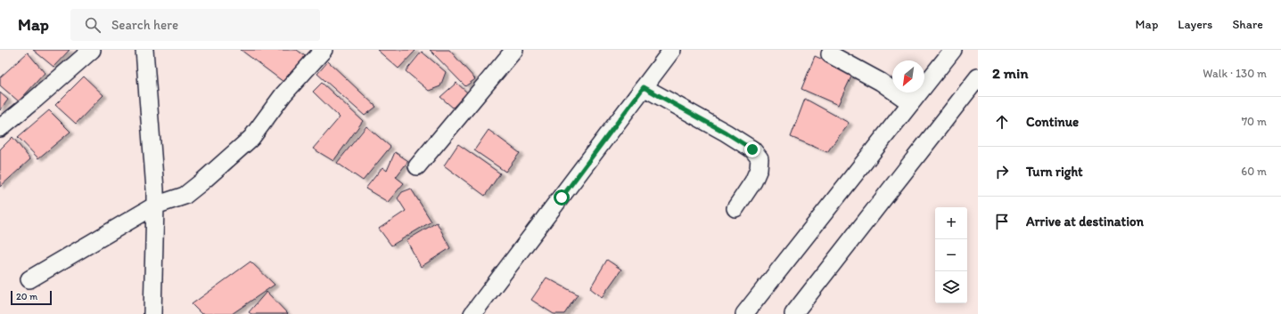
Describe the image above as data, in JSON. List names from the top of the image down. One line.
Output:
{"scale_bar":"20 m","north":"bottom left","page":{"header":"Map","search":"Search here","nav":["Map","Layers","Share"],"heading":["2 min","Walk · 130 m"],"list":[["Continue","70 m"],["Turn right","60 m"],"Arrive at destination"],"map_buttons":["+","−"],"scale":"20 m"}}
